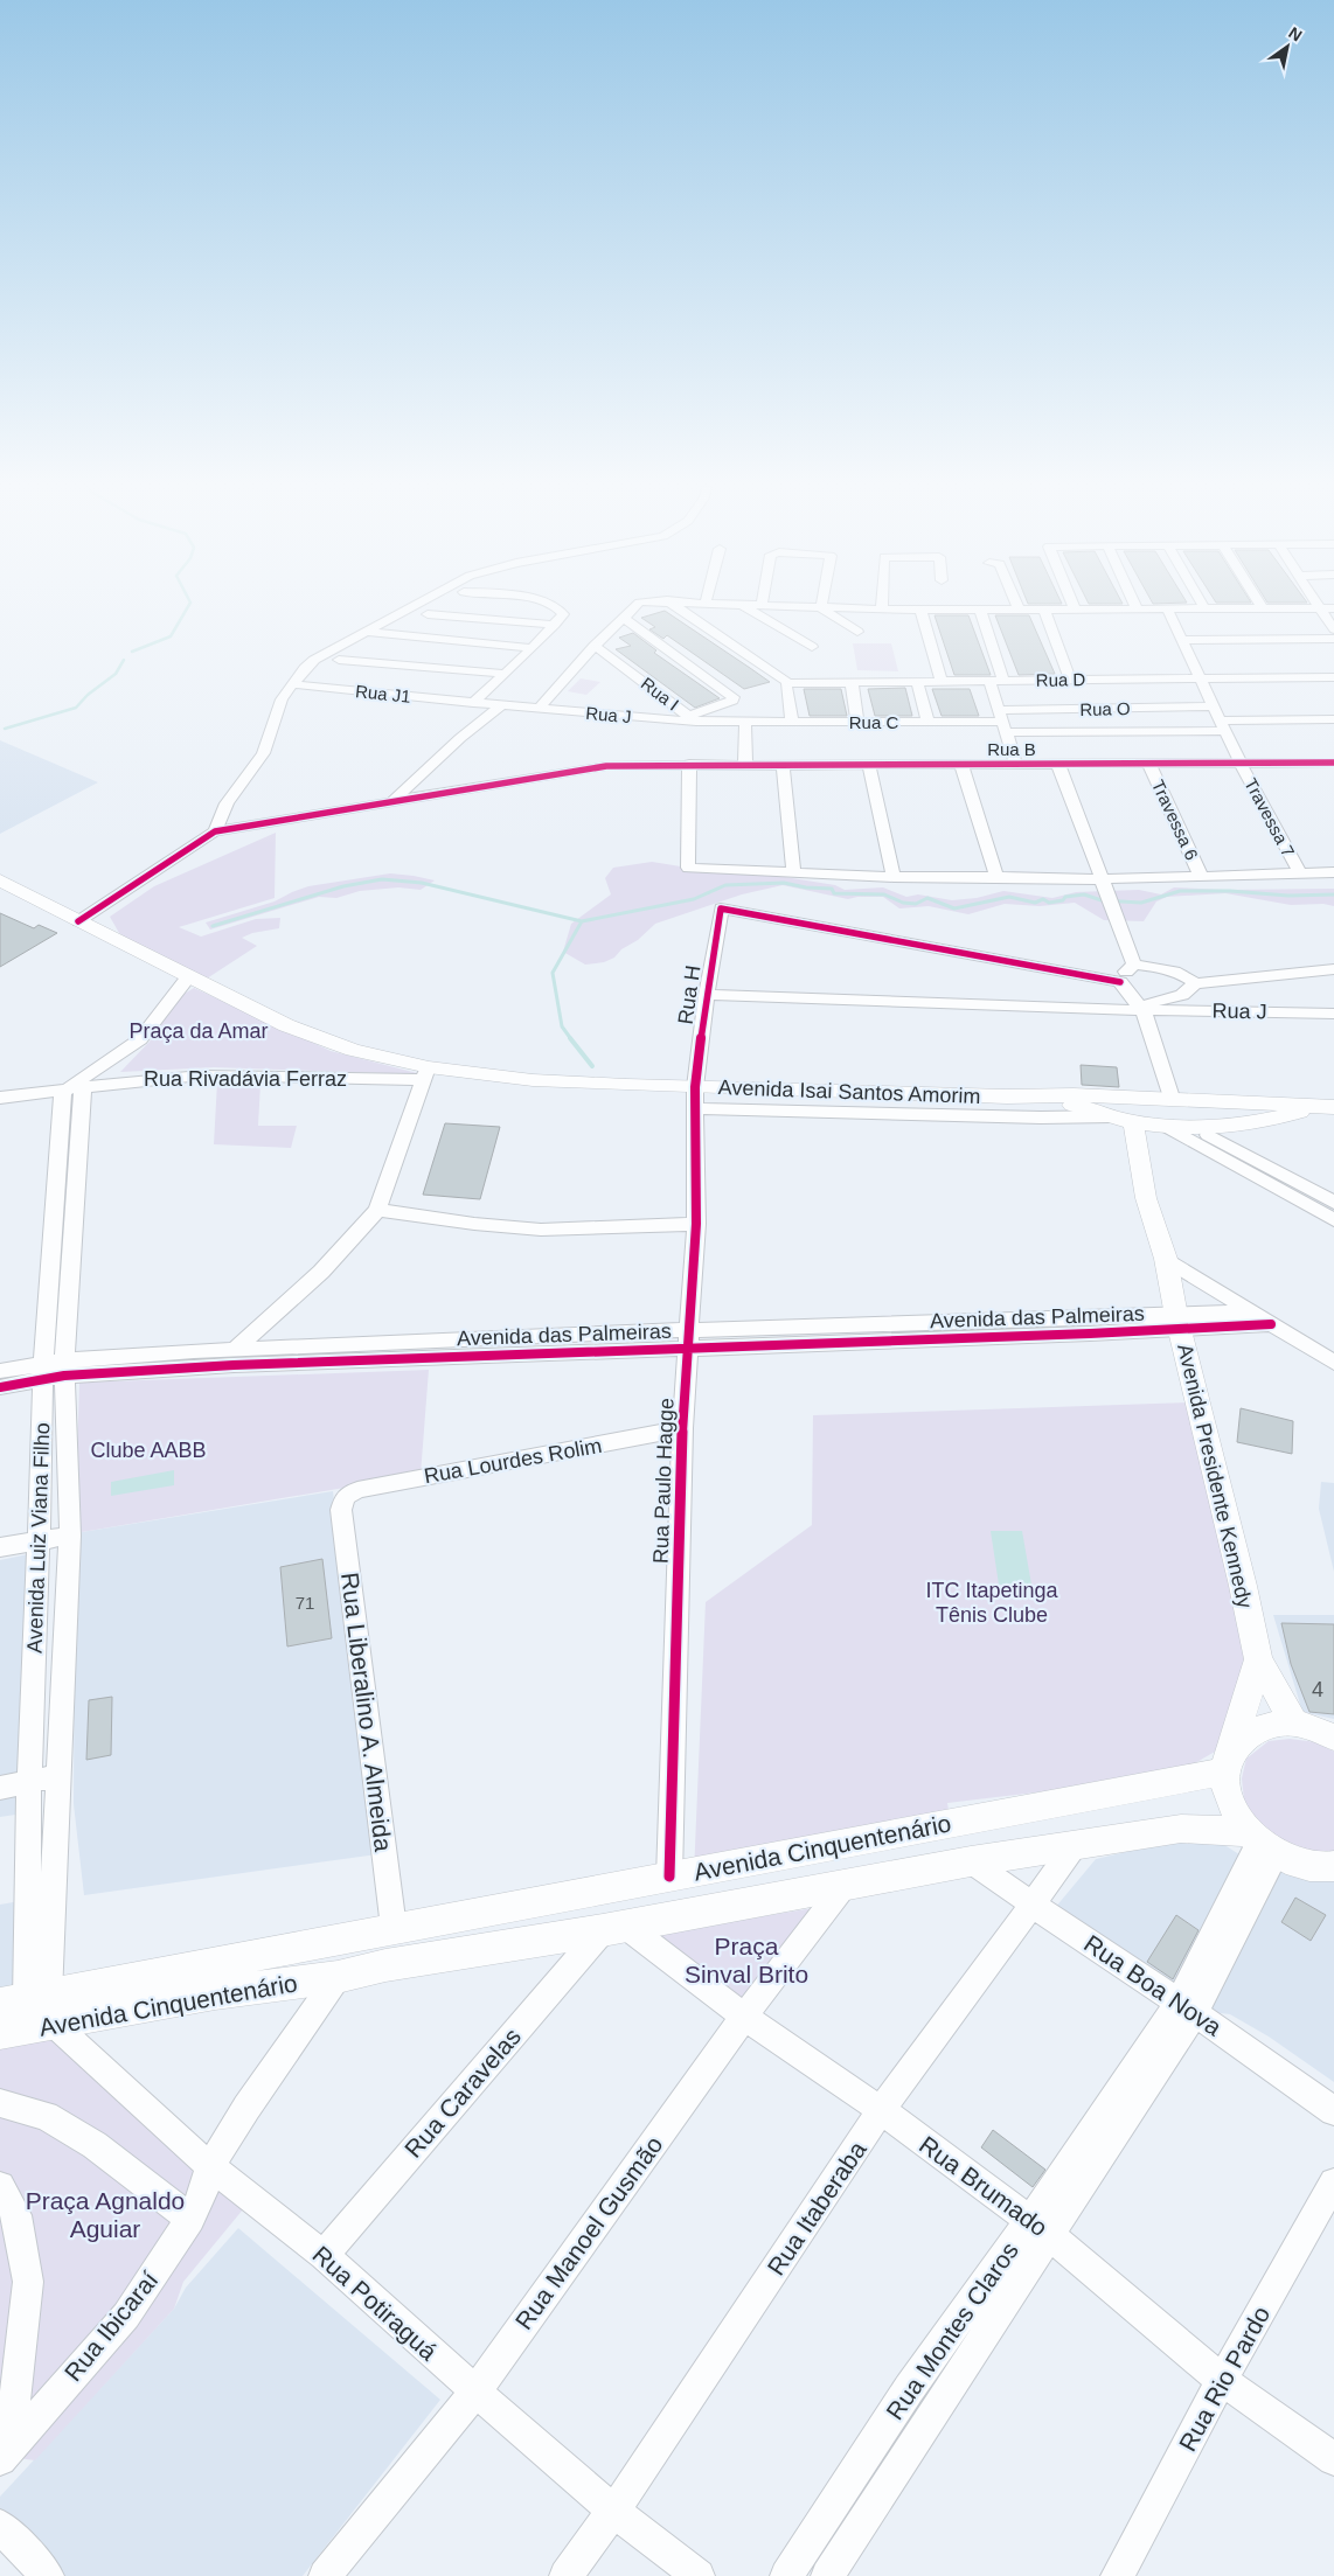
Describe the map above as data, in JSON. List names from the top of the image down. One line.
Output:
{"streets":{"main road":["Avenida Isai Santos Amorim","Avenida Presidente Kennedy","Avenida Cinquentenário"],"street":["Rua D","Rua J1","Rua I","Rua O","Rua J","Rua C","Rua B","Travessa 7","Travessa 6","Rua H","Rua Rivadávia Ferraz","Avenida das Palmeiras","Rua Lourdes Rolim","Rua Paulo Hagge","Avenida Luiz Viana Filho","Rua Liberalino A. Almeida","Rua Boa Nova","Rua Caravelas","Rua Brumado","Rua Itaberaba","Rua Manoel Gusmão","Rua Potiraguá","Rua Ibicaraí","Rua Montes Claros","Rua Rio Pardo"]},"crossings":[["Rua J1","Rua J"],["Rua I","Rua J"],["Rua O","Rua C"],["Rua J","Rua C"],["Rua J","Rua H"],["Rua B","Travessa 7"],["Rua B","Travessa 6"],["Rua H","Avenida Isai Santos Amorim"],["Rua H","Rua Paulo Hagge"],["Rua Rivadávia Ferraz","Avenida Isai Santos Amorim"],["Rua Rivadávia Ferraz","Avenida Luiz Viana Filho"],["Avenida Isai Santos Amorim","Avenida Presidente Kennedy"],["Avenida Isai Santos Amorim","Rua Paulo Hagge"],["Avenida das Palmeiras","Avenida Presidente Kennedy"],["Avenida das Palmeiras","Rua Paulo Hagge"],["Avenida das Palmeiras","Avenida Luiz Viana Filho"],["Rua Lourdes Rolim","Rua Paulo Hagge"],["Rua Lourdes Rolim","Rua Liberalino A. Almeida"],["Avenida Presidente Kennedy","Avenida Cinquentenário"],["Rua Paulo Hagge","Avenida Cinquentenário"],["Avenida Luiz Viana Filho","Avenida Cinquentenário"],["Avenida Luiz Viana Filho","Rua Potiraguá"],["Rua Liberalino A. Almeida","Avenida Cinquentenário"],["Avenida Cinquentenário","Rua Boa Nova"],["Avenida Cinquentenário","Rua Caravelas"],["Avenida Cinquentenário","Rua Brumado"],["Avenida Cinquentenário","Rua Itaberaba"],["Avenida Cinquentenário","Rua Manoel Gusmão"],["Avenida Cinquentenário","Rua Potiraguá"],["Avenida Cinquentenário","Rua Ibicaraí"],["Avenida Cinquentenário","Rua Montes Claros"],["Rua Boa Nova","Rua Itaberaba"],["Rua Boa Nova","Rua Montes Claros"],["Rua Caravelas","Rua Brumado"],["Rua Caravelas","Rua Potiraguá"],["Rua Brumado","Rua Itaberaba"],["Rua Brumado","Rua Manoel Gusmão"],["Rua Brumado","Rua Montes Claros"],["Rua Brumado","Rua Rio Pardo"],["Rua Itaberaba","Rua Potiraguá"],["Rua Manoel Gusmão","Rua Potiraguá"],["Rua Potiraguá","Rua Ibicaraí"]],"parks":["Praça da Amar","Clube AABB","ITC Itapetinga Tênis Clube","Praça Sinval Brito","Praça Agnaldo Aguiar"],"house_numbers":["71","4"],"north":"top right"}
